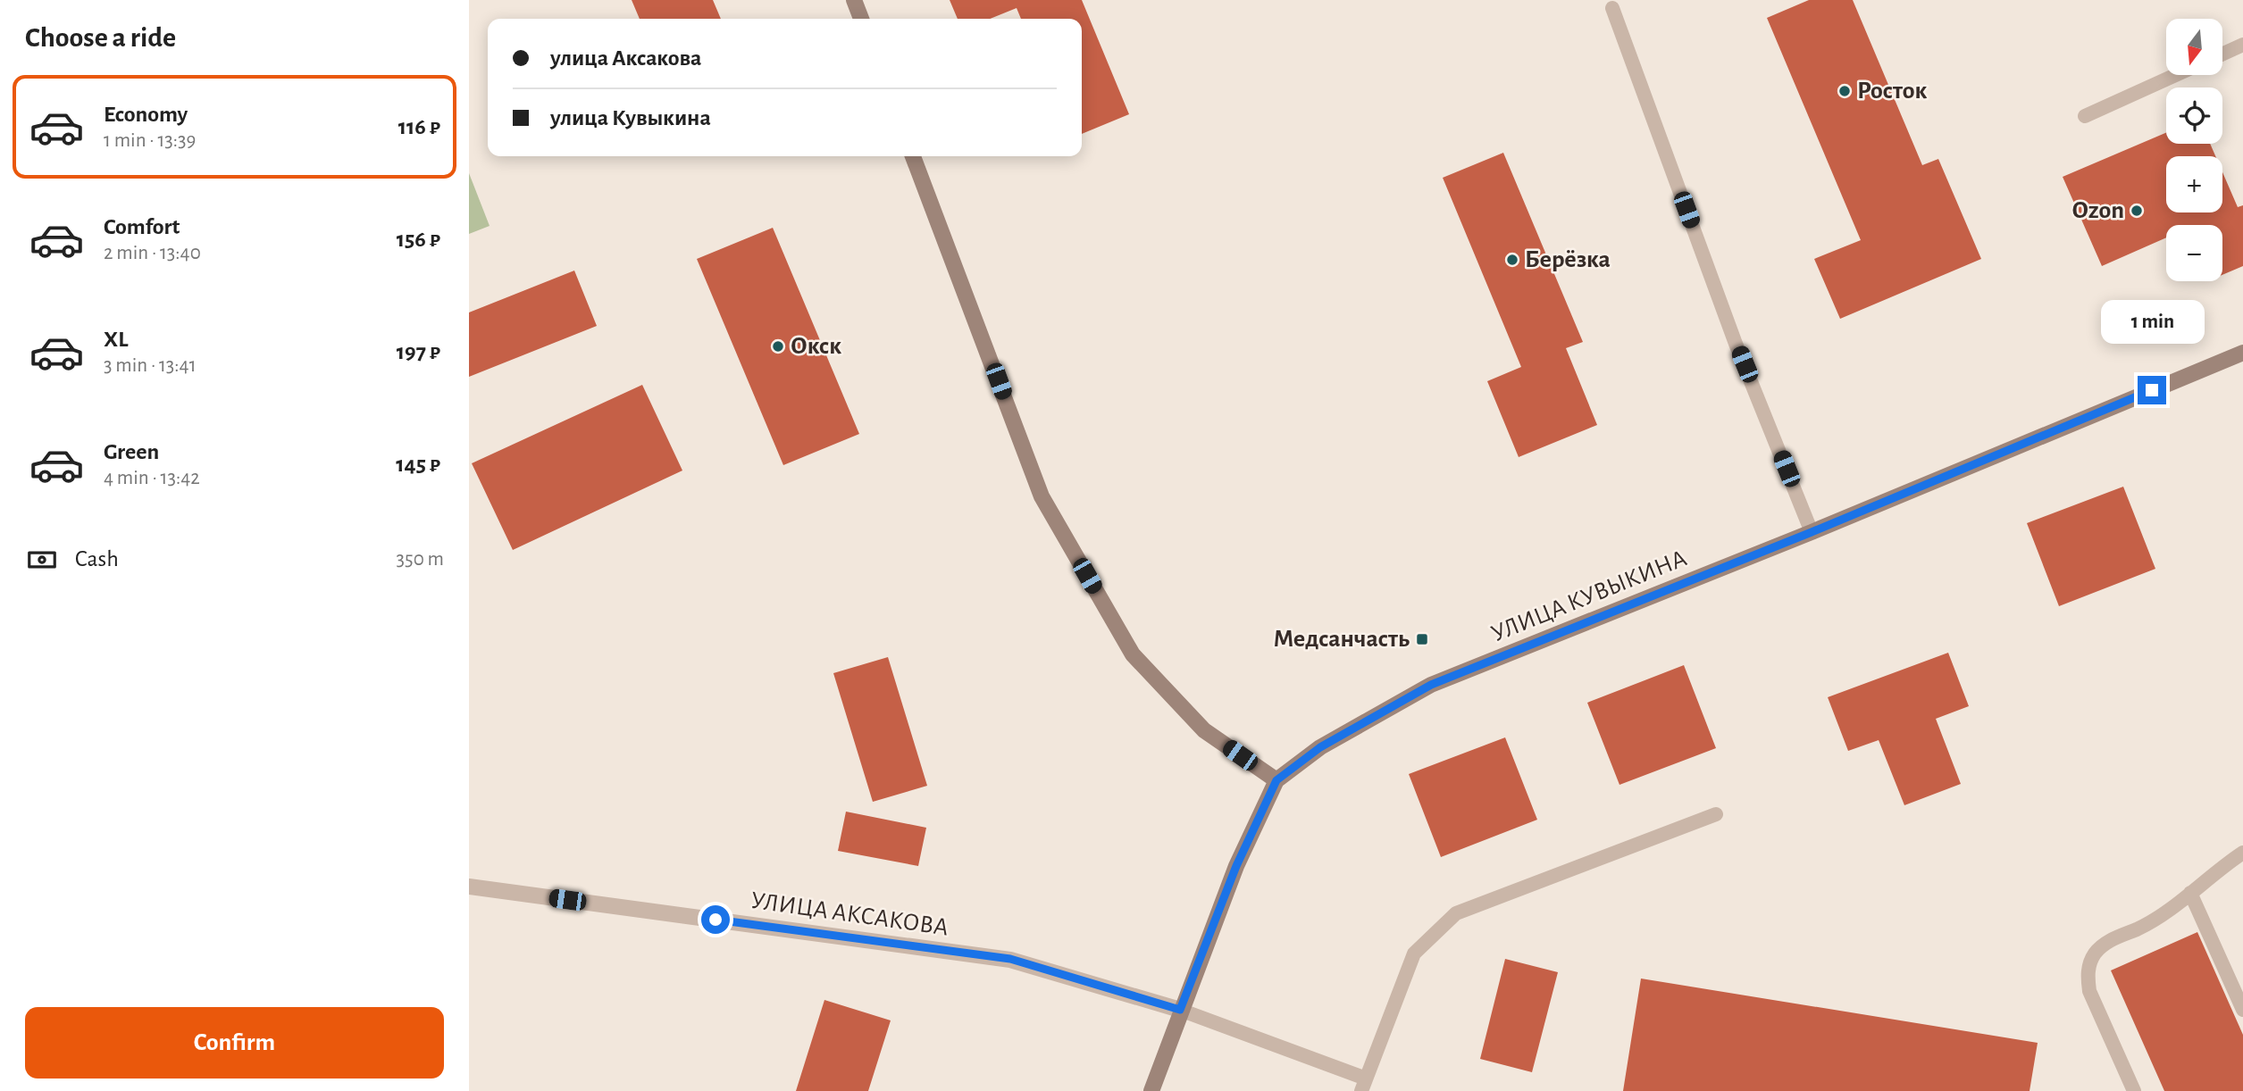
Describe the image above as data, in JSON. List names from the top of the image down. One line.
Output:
{"streets":{"street":["УЛИЦА КУВЫКИНА","УЛИЦА АКСАКОВА"]},"crossings":[["УЛИЦА КУВЫКИНА","УЛИЦА АКСАКОВА"]],"places":{"other":["Росток","Ozon","Берёзка","Окск"],"transit":["Медсанчасть"]},"north":"bottom","page":{"heading":"Choose a ride","map_buttons":["+","−"],"banner":["улица Аксакова","улица Кувыкина"],"list":[{"name":"Economy","note":"1 min · 13:39","value":"116 ₽"},{"name":"Comfort","note":"2 min · 13:40","value":"156 ₽"},{"name":"XL","note":"3 min · 13:41","value":"197 ₽"},{"name":"Green","note":"4 min · 13:42","value":"145 ₽"}],"bubble":"1 min","pay":["Cash","350 m"],"buttons":"Confirm"}}
